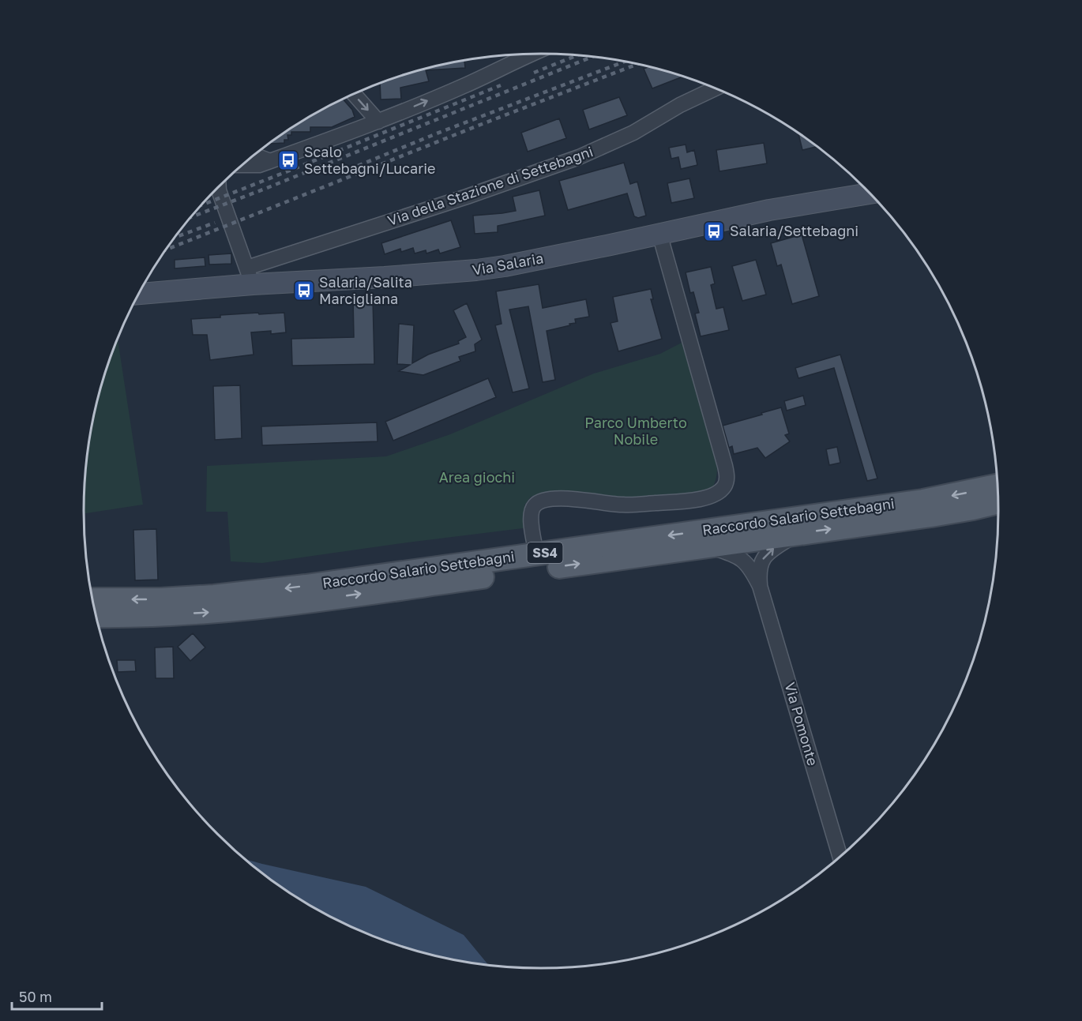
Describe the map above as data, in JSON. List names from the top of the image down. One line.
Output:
{"streets":{"main road":["Raccordo Salario Settebagni","SS4"],"street":["Via della Stazione di Settebagni","Via Salaria","Via Pomonte"]},"crossings":[["Via della Stazione di Settebagni","Via Salaria"],["Raccordo Salario Settebagni","Via Pomonte"]],"parks":["Parco Umberto Nobile","Area giochi"],"places":{"bus stop":["Scalo Settebagni/Lucarie","Salaria/Settebagni","Salaria/Salita Marcigliana"]},"scale_bar":"50 m"}
